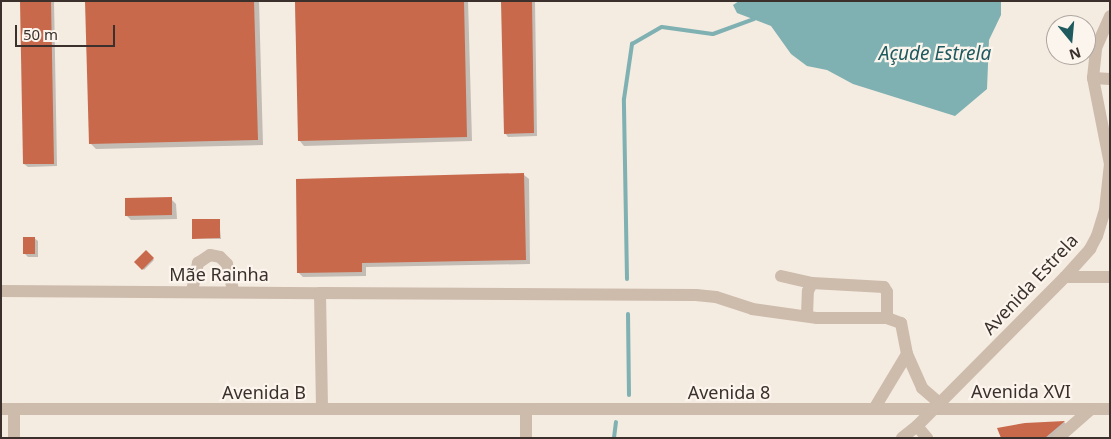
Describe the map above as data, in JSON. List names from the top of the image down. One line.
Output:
{"streets":{"street":["Mãe Rainha","Avenida Estrela","Avenida XVI","Avenida B","Avenida 8"]},"crossings":[["Avenida Estrela","Avenida XVI"],["Avenida Estrela","Avenida 8"],["Avenida XVI","Avenida 8"],["Avenida B","Avenida 8"]],"water":["Açude Estrela"],"scale_bar":"50 m","north":"bottom"}
